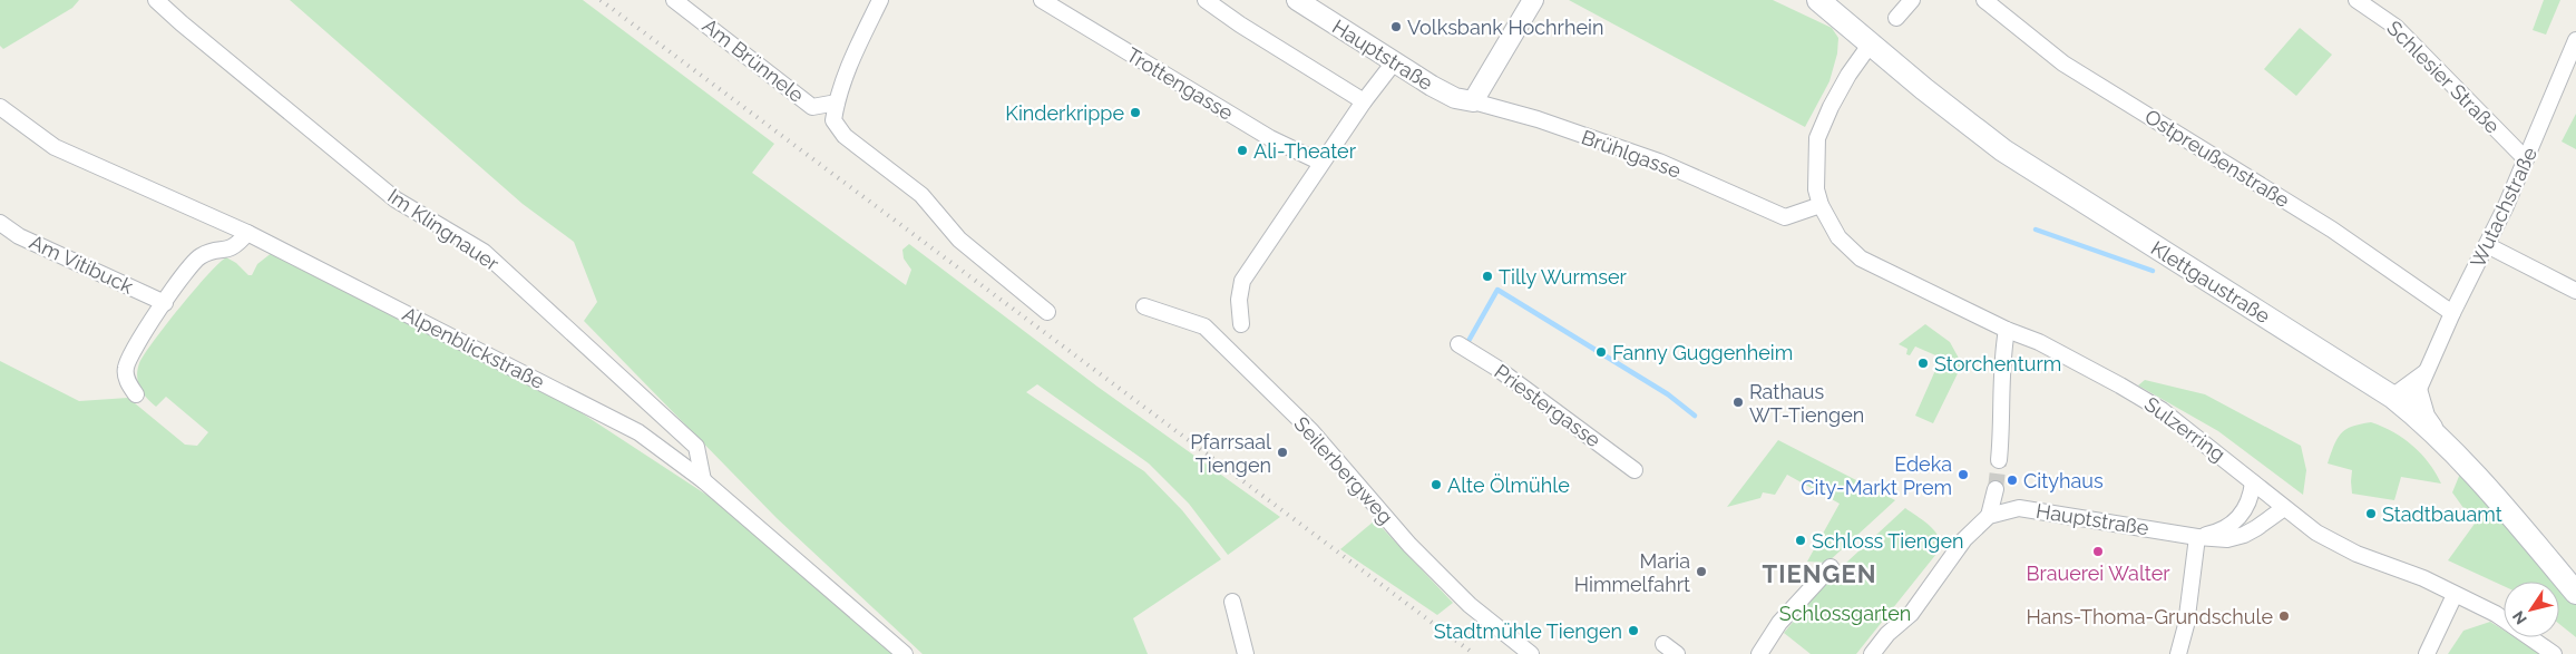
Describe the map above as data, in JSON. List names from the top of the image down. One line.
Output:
{"streets":{"main road":["Klettgaustraße"],"street":["Hauptstraße","Am Brünnele","Schlesier Straße","Trottengasse","Brühlgasse","Ostpreußenstraße","Wutachstraße","Im Klingnauer","Am Vitibuck","Alpenblickstraße","Priestergasse","Sulzerring","Seilerbergweg"]},"crossings":[["Hauptstraße","Brühlgasse"],["Hauptstraße","Sulzerring"],["Schlesier Straße","Wutachstraße"],["Brühlgasse","Sulzerring"],["Ostpreußenstraße","Wutachstraße"],["Wutachstraße","Klettgaustraße"],["Im Klingnauer","Alpenblickstraße"]],"districts":["TIENGEN"],"parks":["Schlossgarten"],"places":["Volksbank Hochrhein","Kinderkrippe","Ali-Theater","Tilly Wurmser","Fanny Guggenheim","Storchenturm","Rathaus WT-Tiengen","Pfarrsaal Tiengen","Edeka City-Markt Prem","Cityhaus","Alte Ölmühle","Stadtbauamt","Schloss Tiengen","Brauerei Walter","Maria Himmelfahrt","Hans-Thoma-Grundschule","Stadtmühle Tiengen"],"north":"bottom left"}
